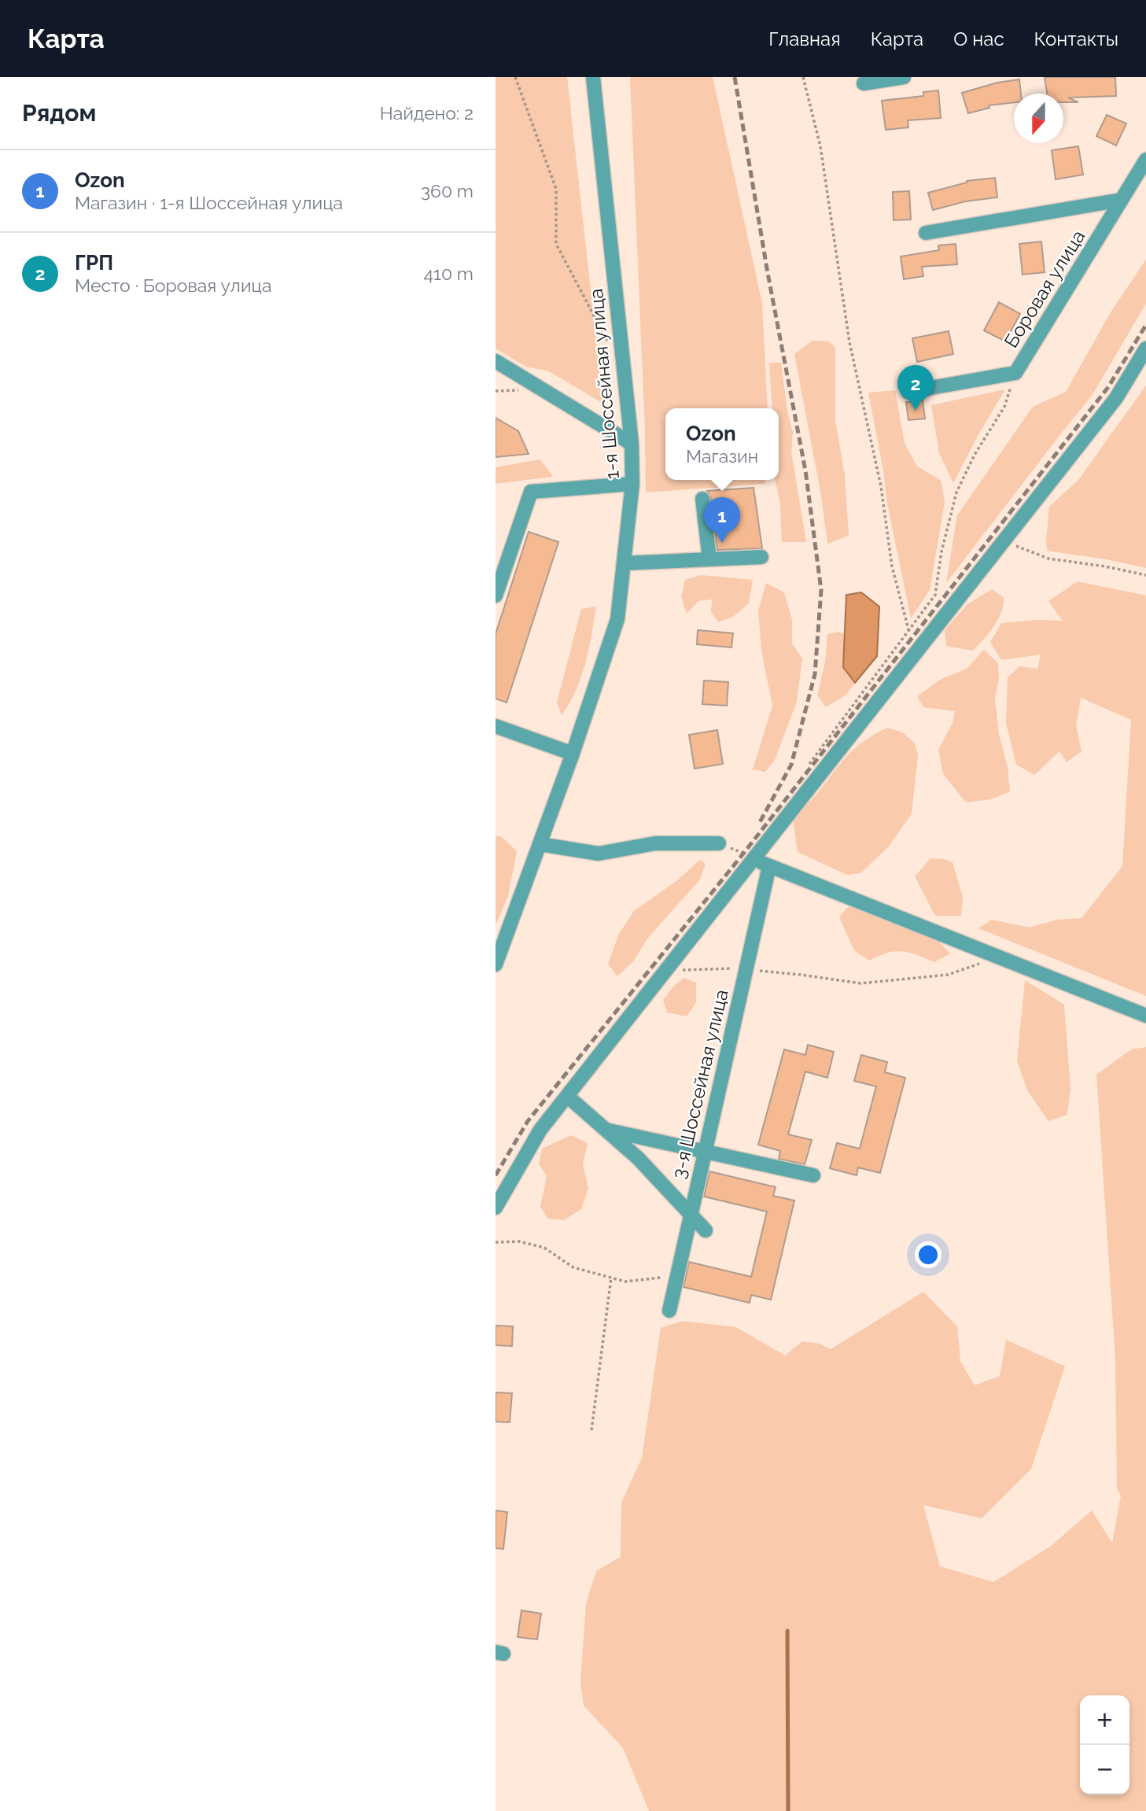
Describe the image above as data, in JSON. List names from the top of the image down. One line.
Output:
{"streets":{"street":["Боровая улица","1-я Шоссейная улица","3-я Шоссейная улица"]},"north":"bottom","page":{"header":"Карта","nav":["Главная","Карта","О нас","Контакты"],"heading":["Рядом","Найдено: 2"],"list":[{"mark":"1","name":"Ozon","note":"Магазин · 1-я Шоссейная улица","value":"360 m"},{"mark":"2","name":"ГРП","note":"Место · Боровая улица","value":"410 m"}],"pins":["2","1"],"popup":["Ozon","Магазин"],"map_buttons":["+","−"]}}
